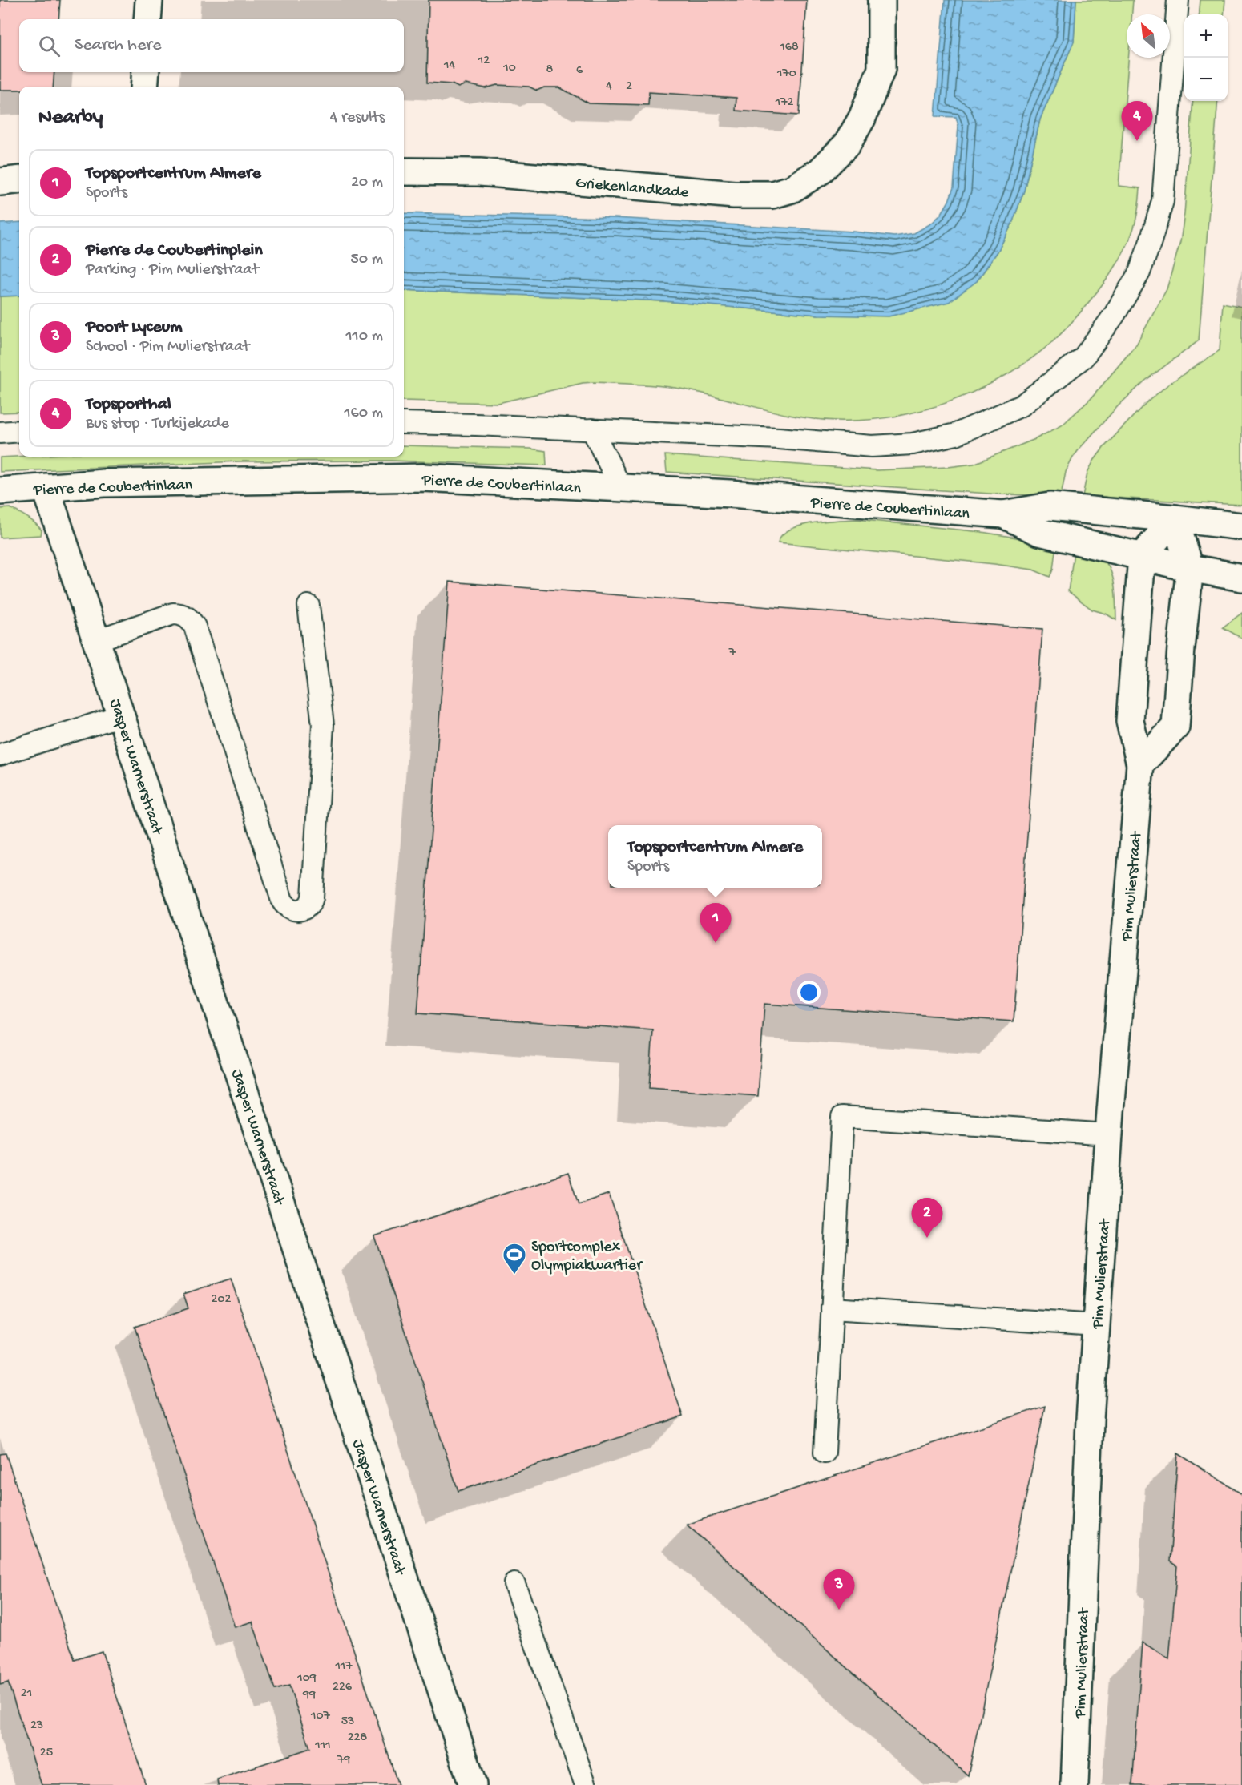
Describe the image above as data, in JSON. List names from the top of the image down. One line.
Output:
{"streets":{"street":["Griekenlandkade","Pierre de Coubertinlaan","Jasper Warnerstraat","Pim Mulierstraat"]},"crossings":[["Pierre de Coubertinlaan","Jasper Warnerstraat"],["Pierre de Coubertinlaan","Pim Mulierstraat"]],"places":{"sports":["Sportcomplex Olympiakwartier"]},"house_numbers":["168","12","14","10","8","6","170","4","2","172","7","202","117","109","226","21","99","107","53","23","228","111","25","79"],"north":"top left","page":{"map_buttons":["+","−"],"search":"Search here","heading":["Nearby","4 results"],"pins":["4","1","2","3"],"list":[{"mark":"1","name":"Topsportcentrum Almere","note":"Sports","value":"20 m"},{"mark":"2","name":"Pierre de Coubertinplein","note":"Parking · Pim Mulierstraat","value":"50 m"},{"mark":"3","name":"Poort Lyceum","note":"School · Pim Mulierstraat","value":"110 m"},{"mark":"4","name":"Topsporthal","note":"Bus stop · Turkijekade","value":"160 m"}],"popup":["Topsportcentrum Almere","Sports"]}}
